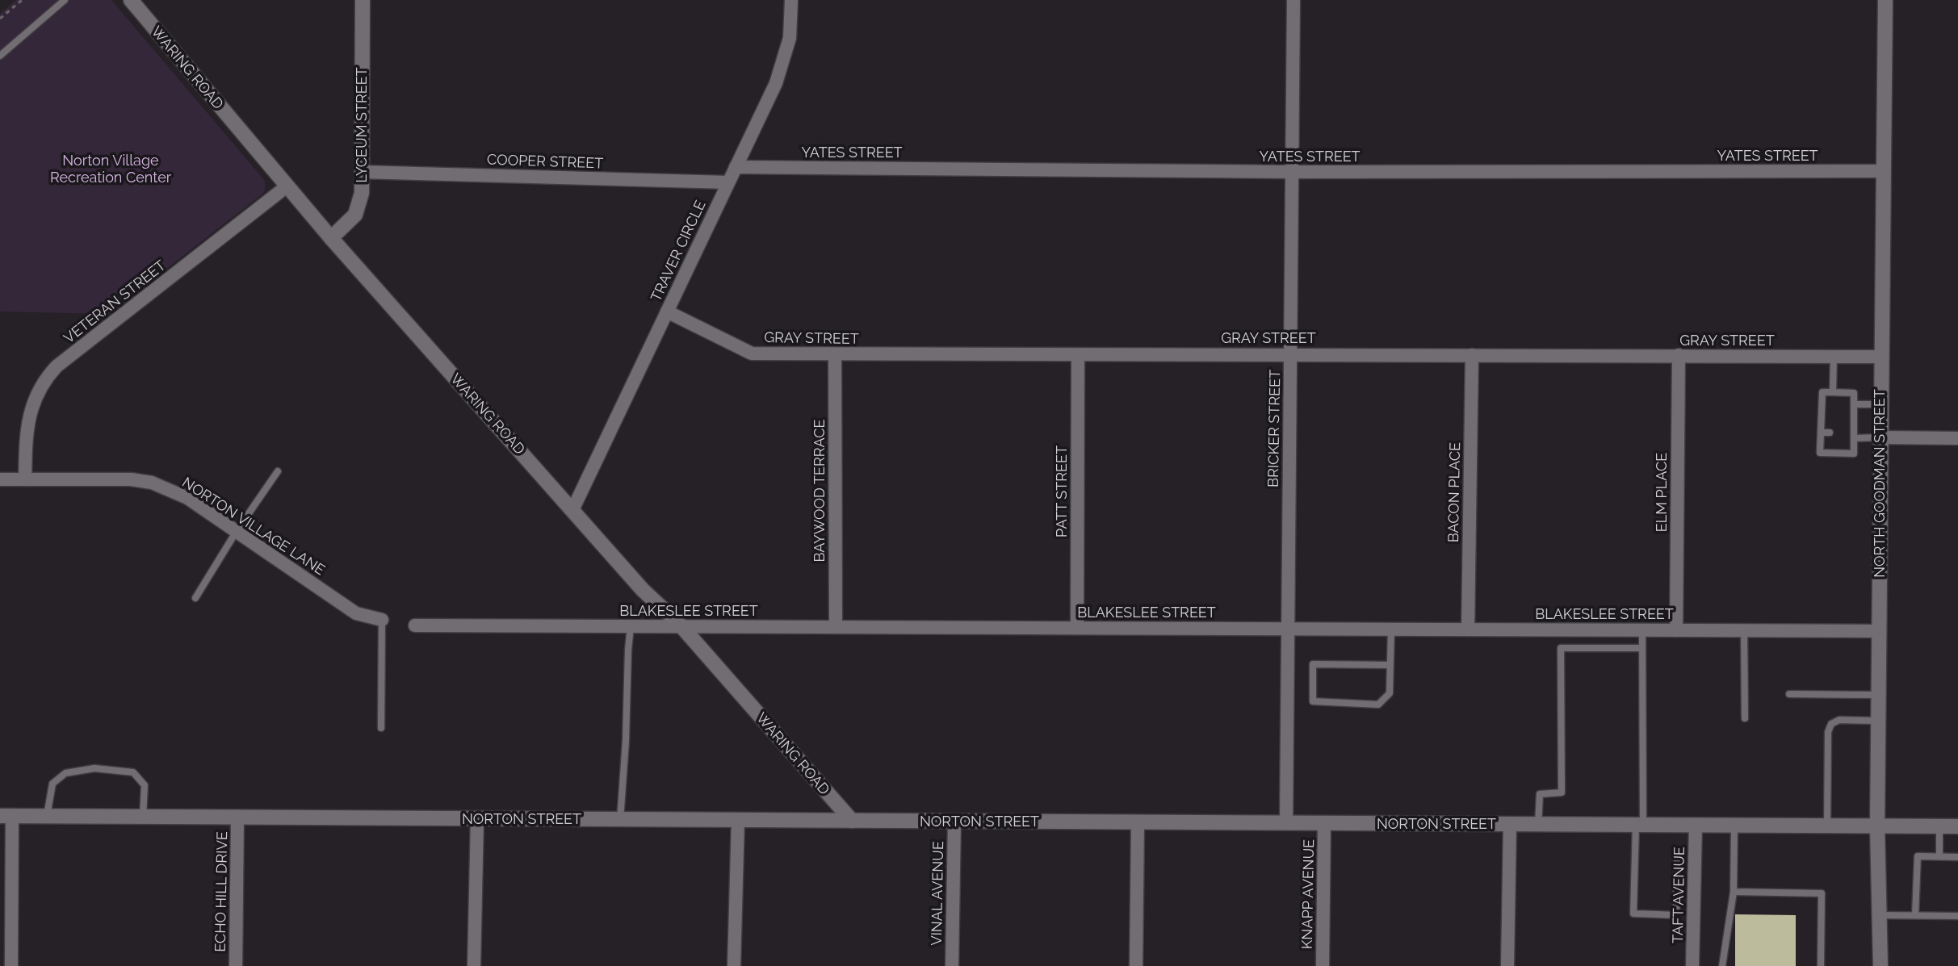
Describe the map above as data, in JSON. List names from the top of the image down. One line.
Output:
{"streets":{"main road":["WARING ROAD","LYCEUM STREET","NORTH GOODMAN STREET","NORTON STREET"],"street":["YATES STREET","COOPER STREET","TRAVER CIRCLE","VETERAN STREET","GRAY STREET","BRICKER STREET","BAYWOOD TERRACE","PATT STREET","BACON PLACE","ELM PLACE","NORTON VILLAGE LANE","BLAKESLEE STREET","ECHO HILL DRIVE","VINAL AVENUE","KNAPP AVENUE","TAFT AVENUE"]},"crossings":[["WARING ROAD","LYCEUM STREET"],["WARING ROAD","TRAVER CIRCLE"],["WARING ROAD","VETERAN STREET"],["WARING ROAD","BLAKESLEE STREET"],["WARING ROAD","NORTON STREET"],["LYCEUM STREET","COOPER STREET"],["YATES STREET","TRAVER CIRCLE"],["YATES STREET","BRICKER STREET"],["YATES STREET","NORTH GOODMAN STREET"],["COOPER STREET","TRAVER CIRCLE"],["TRAVER CIRCLE","GRAY STREET"],["VETERAN STREET","NORTON VILLAGE LANE"],["GRAY STREET","BRICKER STREET"],["GRAY STREET","NORTH GOODMAN STREET"],["GRAY STREET","BAYWOOD TERRACE"],["GRAY STREET","PATT STREET"],["GRAY STREET","BACON PLACE"],["GRAY STREET","ELM PLACE"],["BRICKER STREET","BLAKESLEE STREET"],["BRICKER STREET","NORTON STREET"],["NORTH GOODMAN STREET","BLAKESLEE STREET"],["NORTH GOODMAN STREET","NORTON STREET"],["BAYWOOD TERRACE","BLAKESLEE STREET"],["PATT STREET","BLAKESLEE STREET"],["BACON PLACE","BLAKESLEE STREET"],["ELM PLACE","BLAKESLEE STREET"],["NORTON STREET","ECHO HILL DRIVE"],["NORTON STREET","VINAL AVENUE"],["NORTON STREET","KNAPP AVENUE"],["NORTON STREET","TAFT AVENUE"]],"parks":["Norton Village Recreation Center"]}
